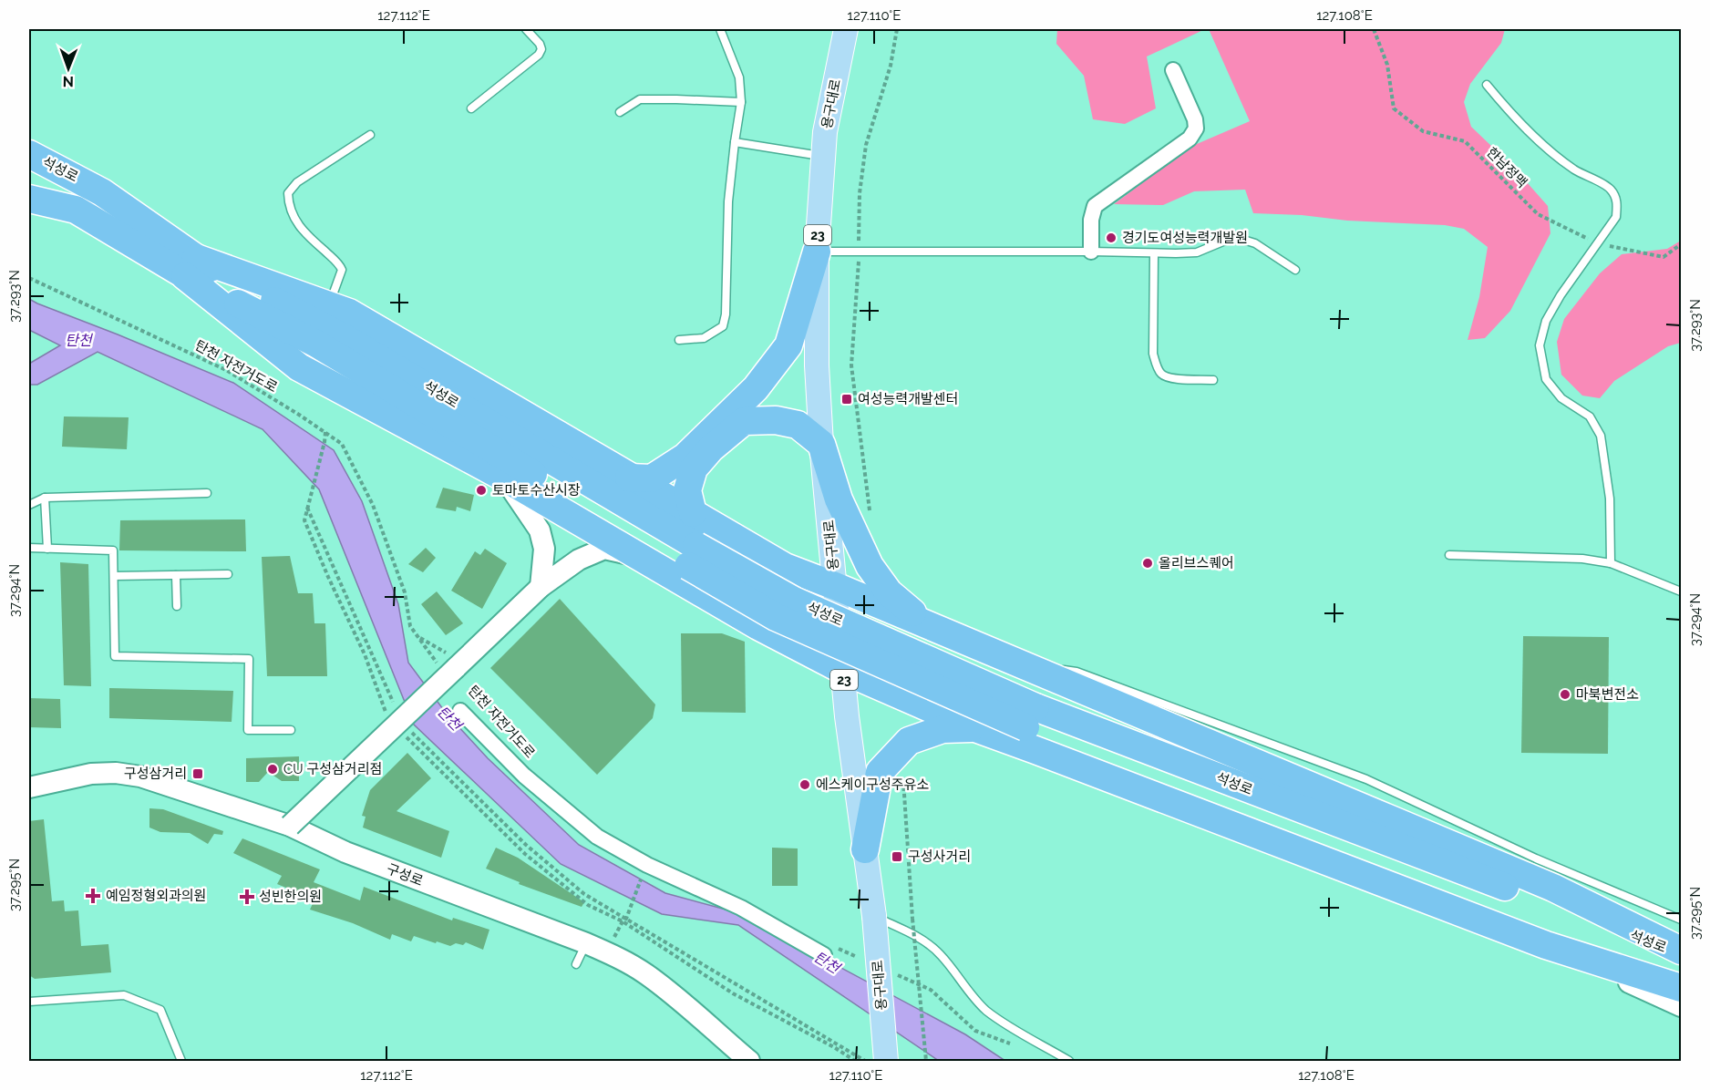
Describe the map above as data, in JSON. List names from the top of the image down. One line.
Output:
{"streets":{"highway":["석성로"],"main road":["용구대로","23"],"street":["구성로"],"path":["한남정맥","탄천 자전거도로"]},"water":["탄천"],"places":{"other":["경기도여성능력개발원","토마토수산시장","올리브스퀘어","마북변전소","CU 구성삼거리점","에스케이구성주유소"],"transit":["여성능력개발센터","구성삼거리","구성사거리"],"health":["예임정형외과의원","성빈한의원"]},"north":"bottom","coordinates":["127.112°E","127.110°E","127.108°E","37.293°N","37.294°N","37.295°N"]}
